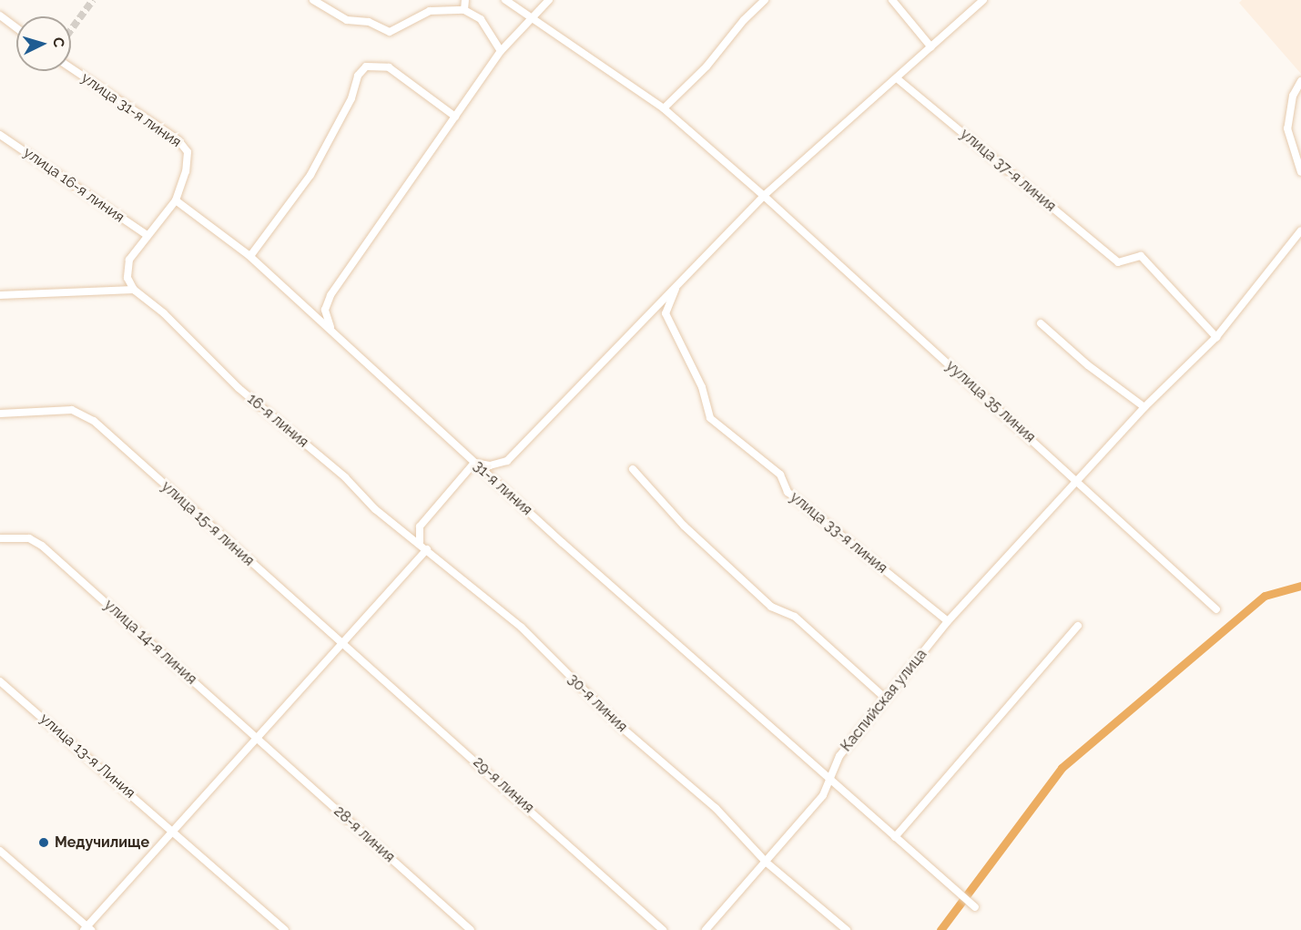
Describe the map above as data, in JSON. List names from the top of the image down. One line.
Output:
{"streets":{"street":["улица 31-я линия","улица 37-я линия","улица 16-я линия","уулица 35 линия","16-я линия","31-я линия","улица 15-я линия","улица 33-я линия","улица 14-я линия","Каспийская улица","30-я линия","улица 13-я Линия","29-я линия","28-я линия"]},"crossings":[["улица 31-я линия","31-я линия"],["улица 37-я линия","Каспийская улица"],["уулица 35 линия","Каспийская улица"],["16-я линия","30-я линия"],["31-я линия","Каспийская улица"],["улица 15-я линия","29-я линия"],["улица 33-я линия","Каспийская улица"],["улица 14-я линия","28-я линия"],["Каспийская улица","30-я линия"]],"places":["Медучилище"],"north":"right"}
